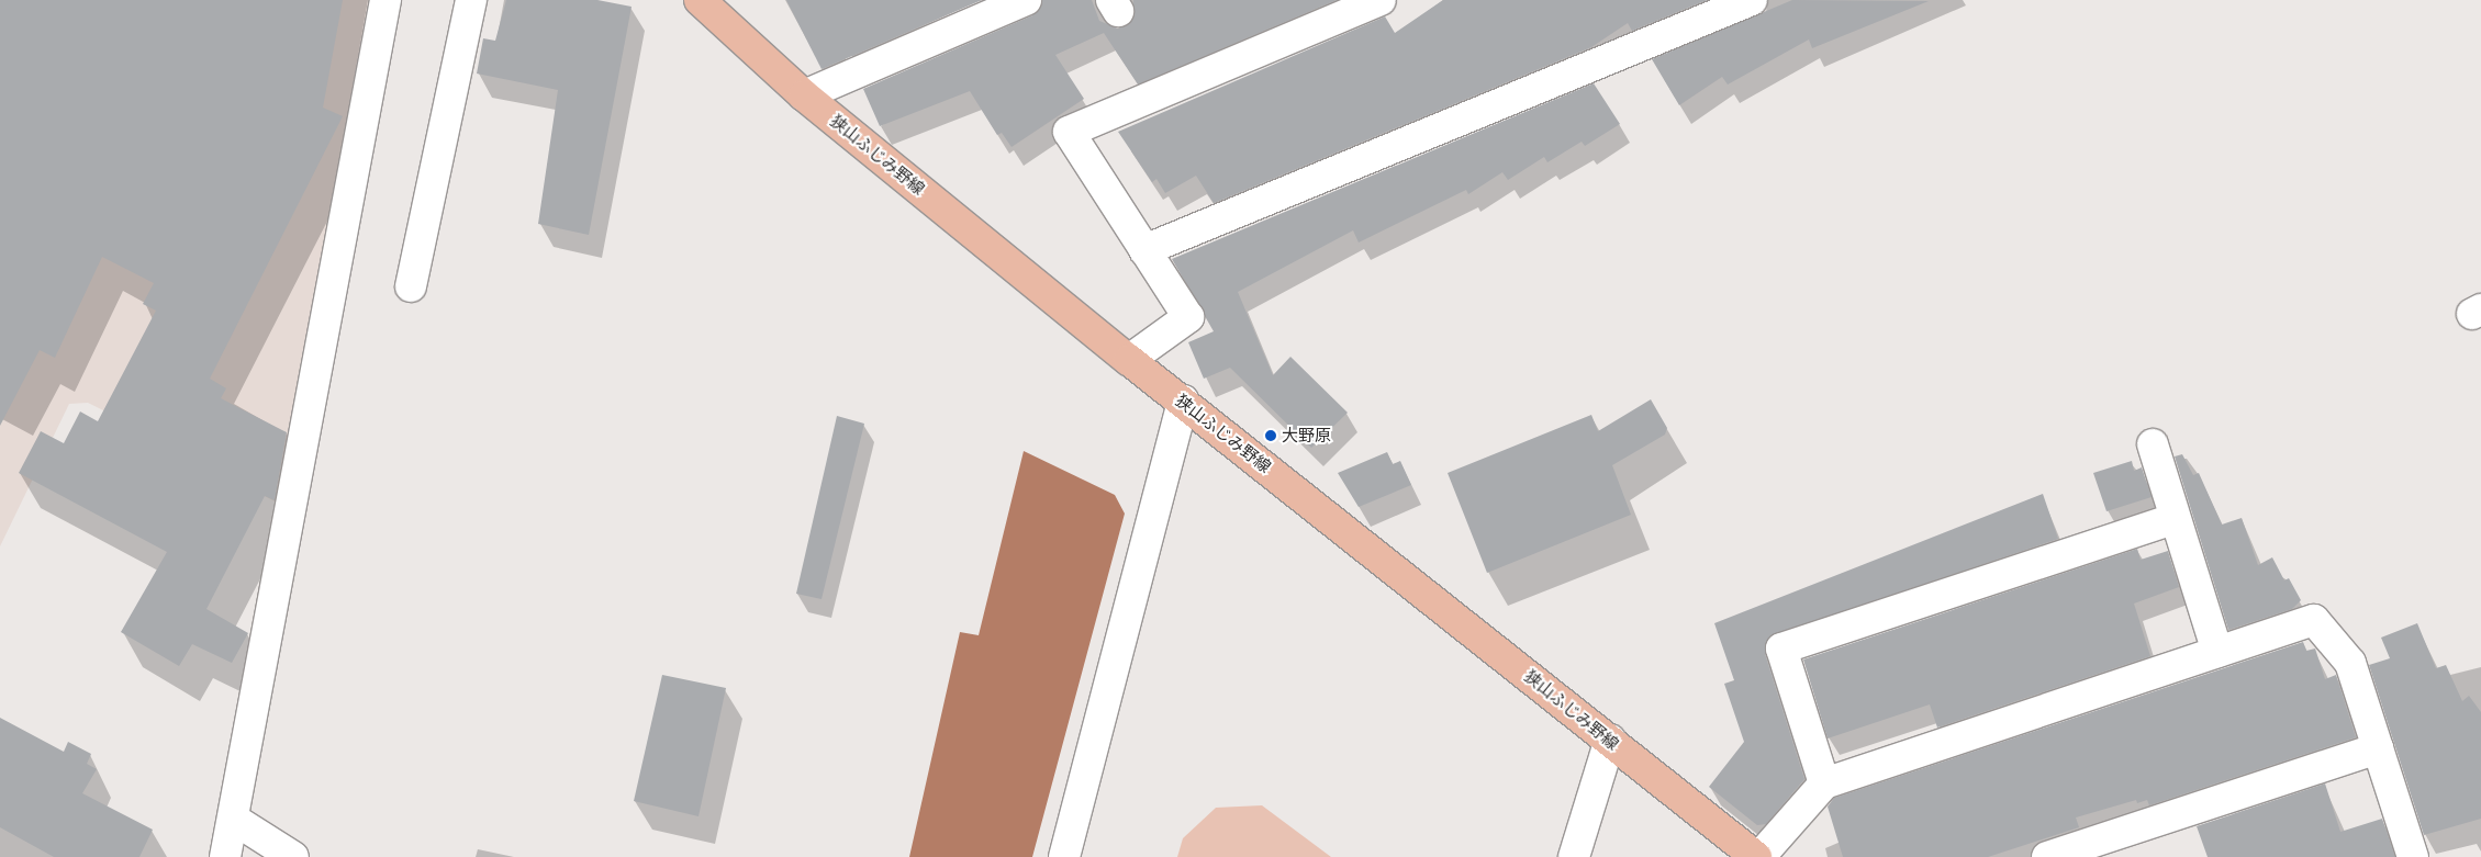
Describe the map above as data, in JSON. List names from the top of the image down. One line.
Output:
{"streets":{"main road":["狭山ふじみ野線"]},"places":["大野原"]}
